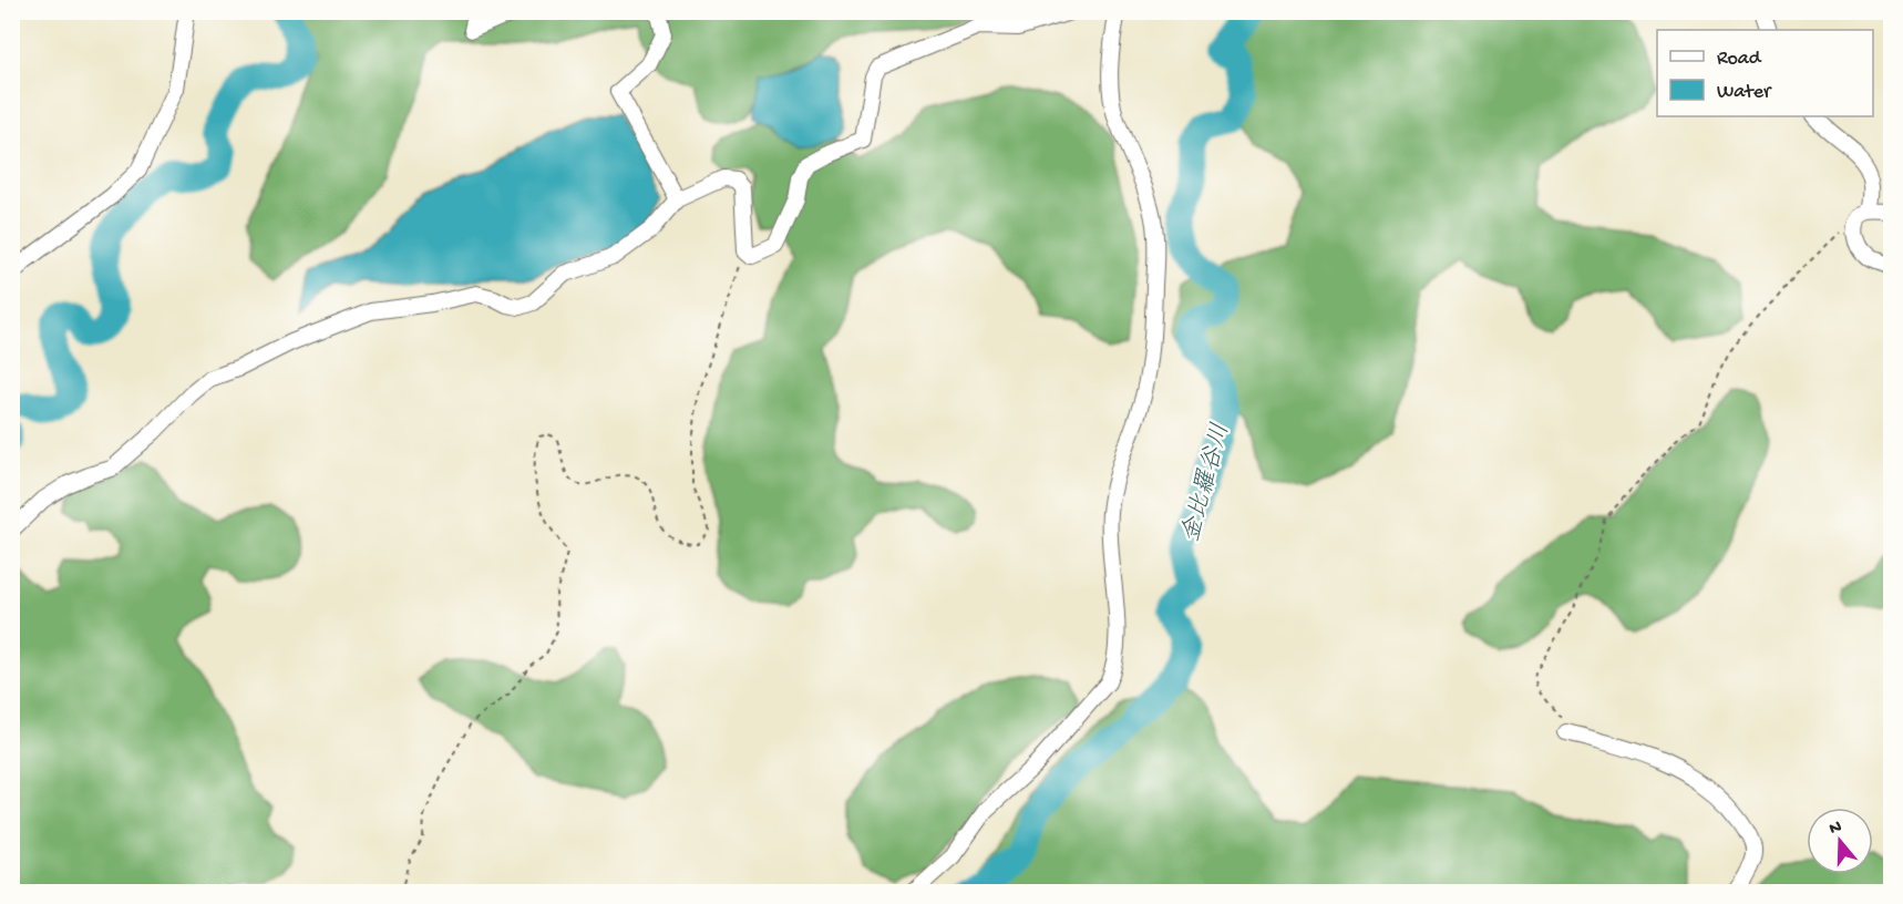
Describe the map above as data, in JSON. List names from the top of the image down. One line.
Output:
{"water":["金比羅谷川"],"legend":["Road","Water"],"north":"top"}
